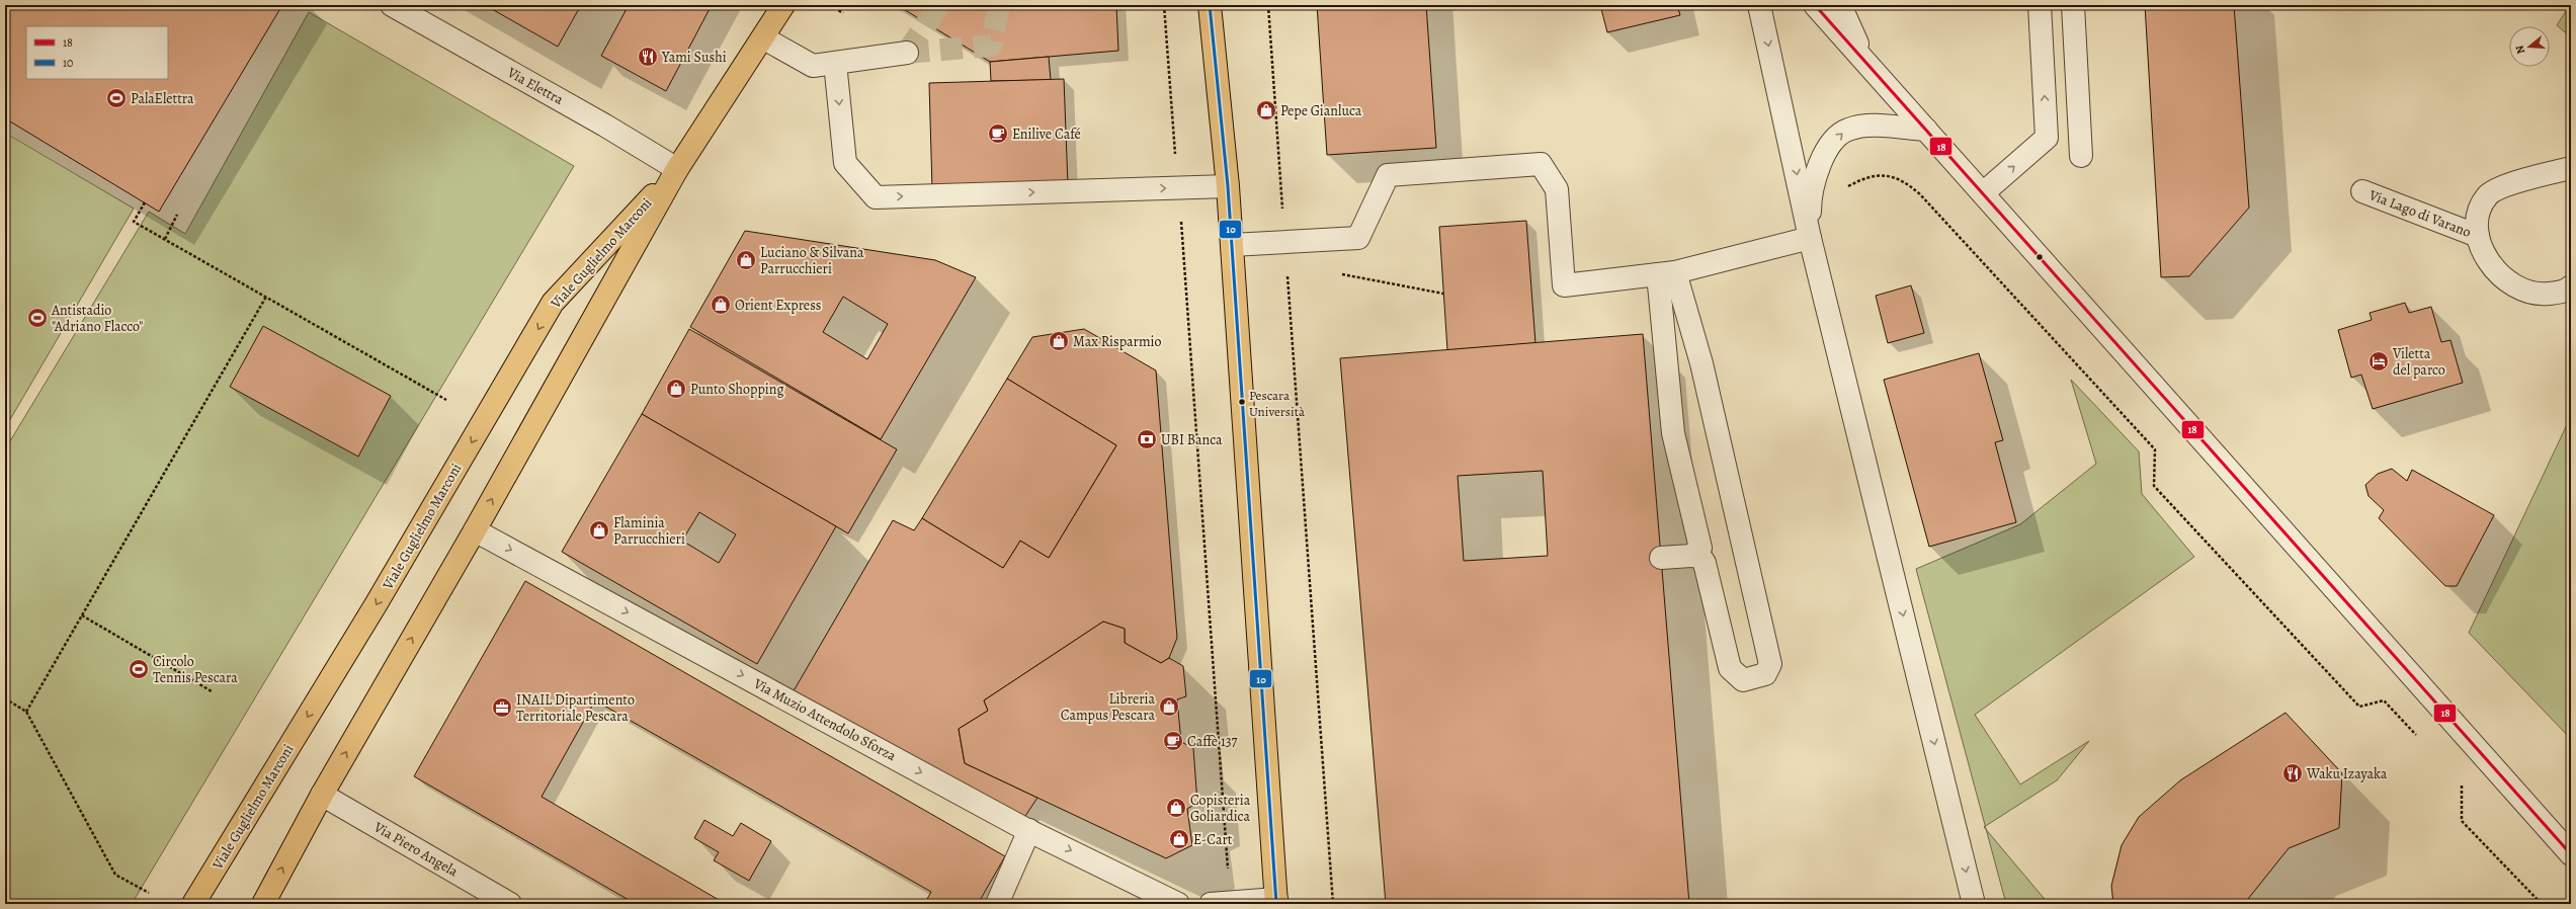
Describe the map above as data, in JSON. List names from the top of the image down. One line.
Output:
{"streets":{"main road":["Viale Guglielmo Marconi"],"street":["Via Elettra","Via Lago di Varano","Via Muzio Attendolo Sforza","Via Piero Angela"]},"crossings":[["Via Elettra","Viale Guglielmo Marconi"],["Viale Guglielmo Marconi","Via Muzio Attendolo Sforza"],["Viale Guglielmo Marconi","Via Piero Angela"]],"one_way":["Via Muzio Attendolo Sforza"],"places":{"restaurant":["Yami Sushi","Waku Izayaka"],"sports":["PalaElettra","Antistadio \"Adriano Flacco\"","Circolo Tennis Pescara"],"shop":["Pepe Gianluca","Luciano & Silvana Parrucchieri","Orient Express","Max Risparmio","Punto Shopping","Flaminia Parrucchieri","Libreria Campus Pescara","Copisteria Goliardica","E-Cart"],"cafe":["Enilive Café","Caffè 137"],"hotel":["Viletta del parco"],"other":["Pescara Università"],"bank":["UBI Banca"],"office":["INAIL Dipartimento Territoriale Pescara"]},"lines":["transit line 18","transit line 10"],"legend":["18","10"],"north":"left"}
